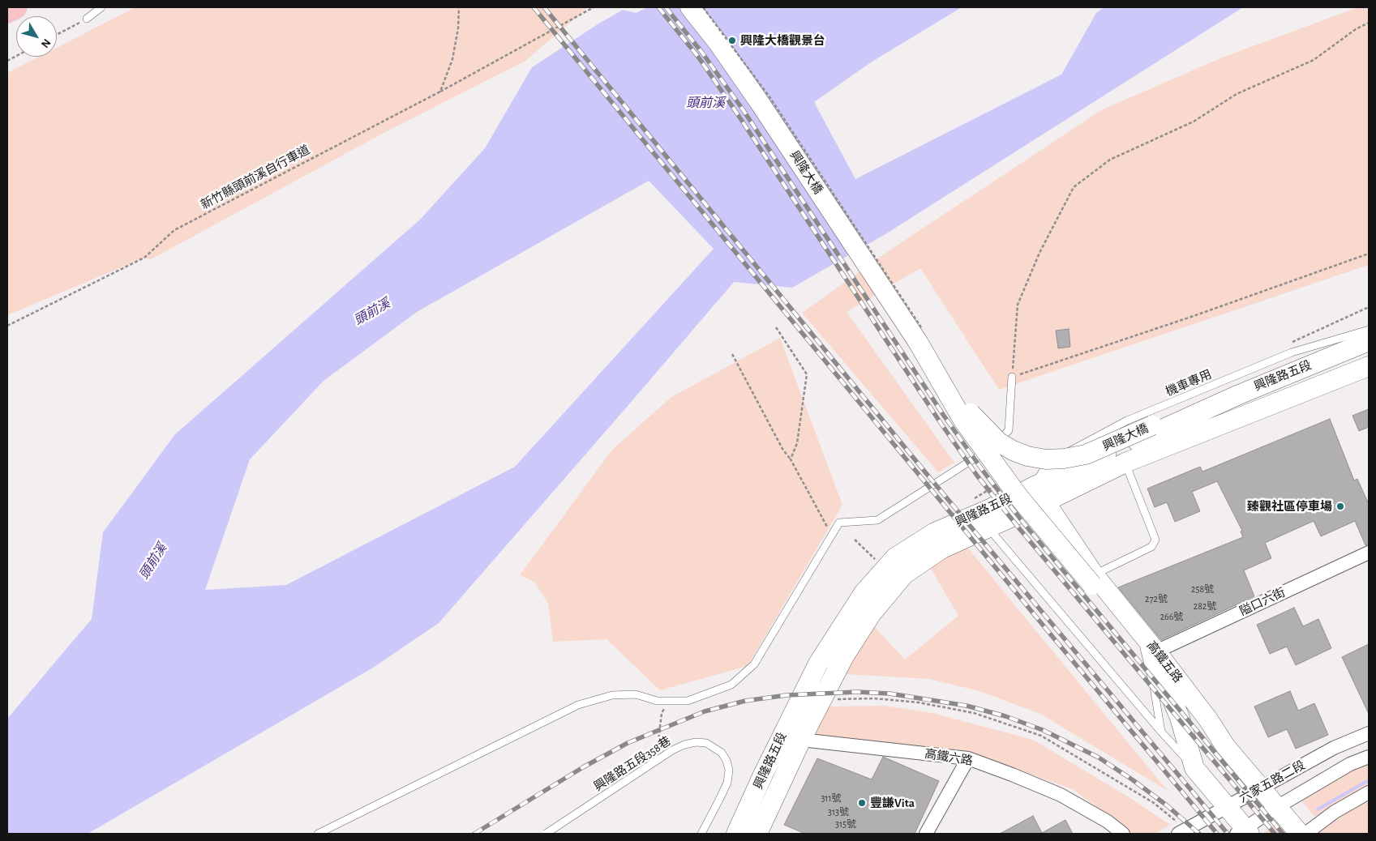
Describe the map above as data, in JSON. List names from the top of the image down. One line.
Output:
{"streets":{"street":["興隆大橋","興隆路五段","隘口六街","高鐵五路","高鐵六路","六家五路二段"],"lane":["機車專用","興隆路五段358巷"],"path":["新竹縣頭前溪自行車道"]},"crossings":[["興隆大橋","隘口六街"],["興隆大橋","高鐵五路"],["興隆路五段","機車專用"],["興隆路五段","高鐵六路"],["隘口六街","高鐵五路"],["高鐵五路","六家五路二段"]],"water":["頭前溪"],"places":["興隆大橋觀景台","臻觀社區停車場","豐謙Vita"],"house_numbers":["258號","272號","282號","266號","311號","313號","315號"],"north":"bottom right"}
